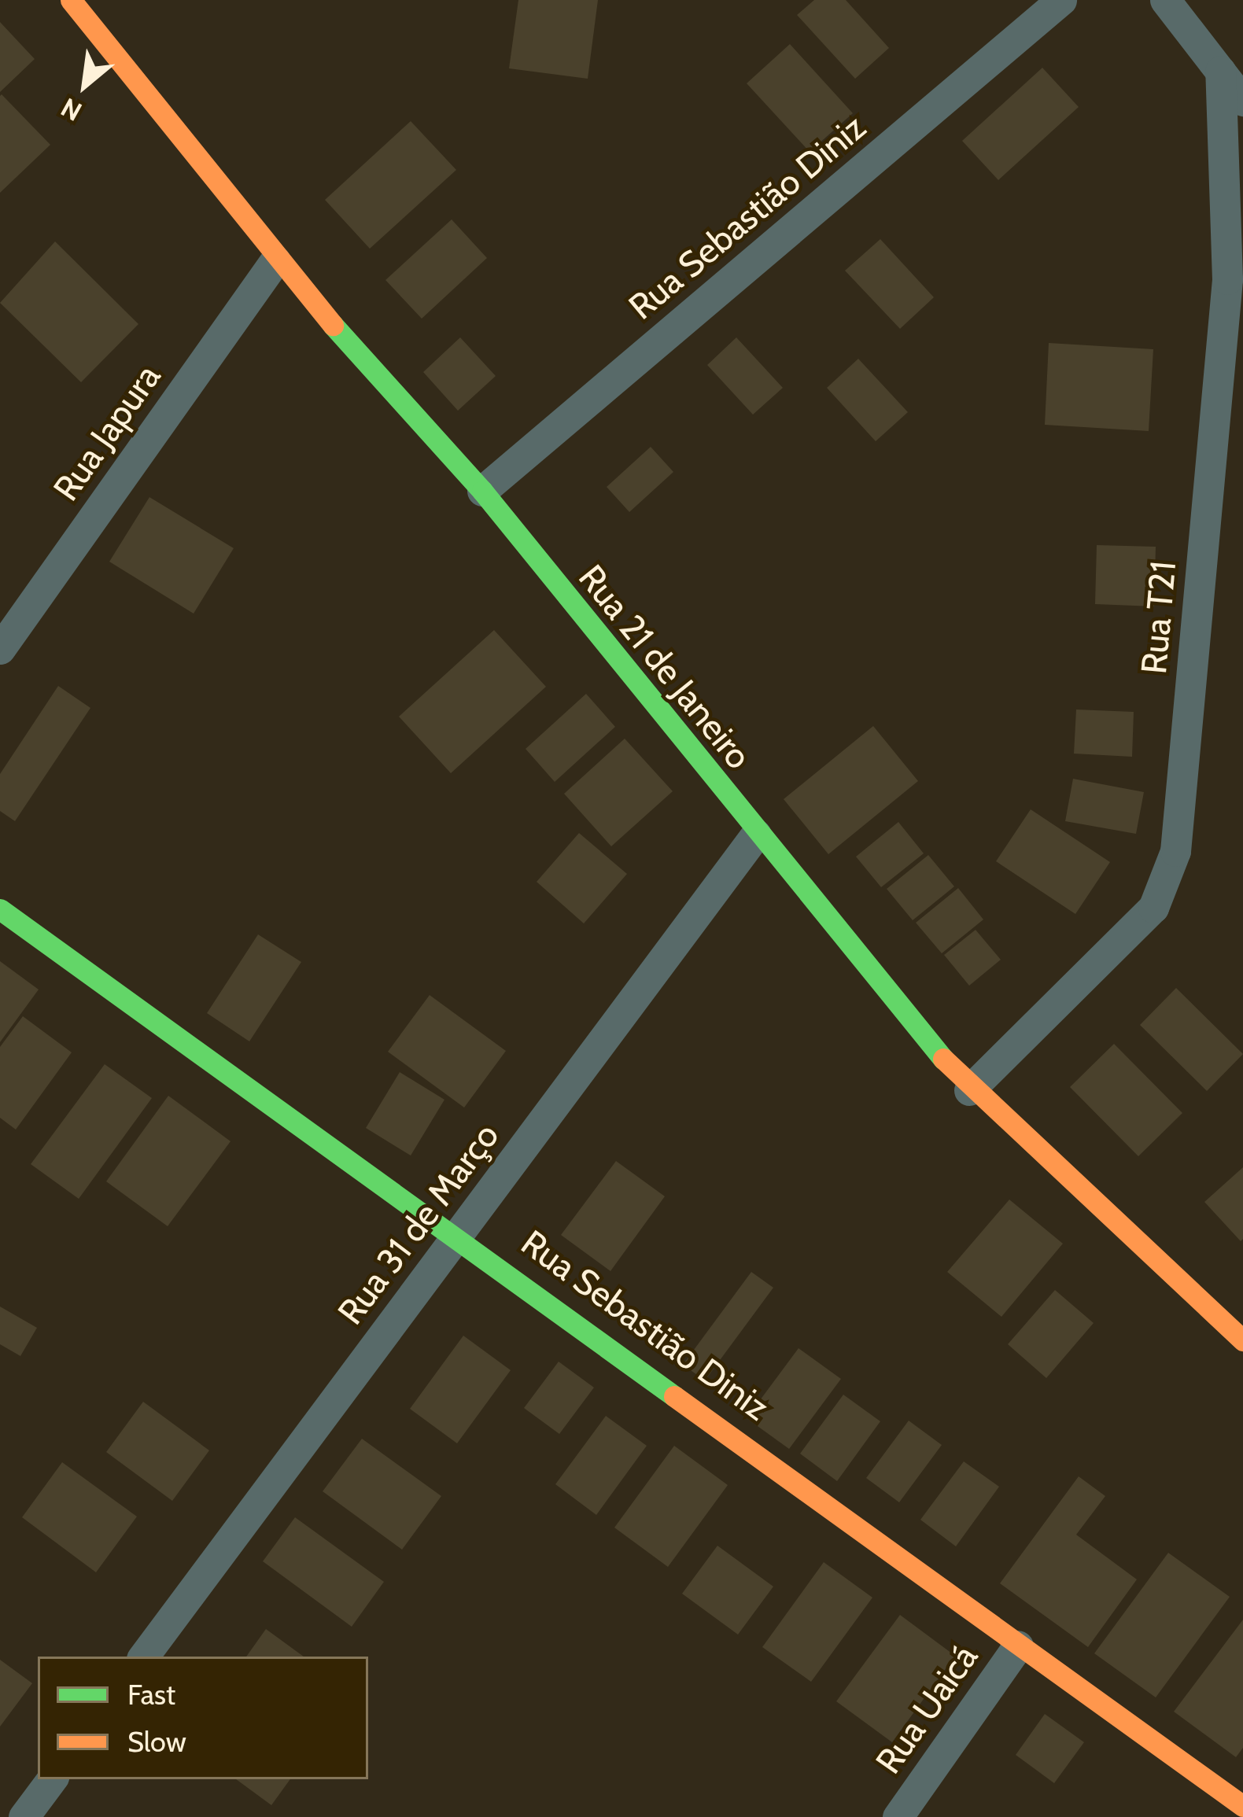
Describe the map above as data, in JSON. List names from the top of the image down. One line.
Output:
{"streets":{"street":["Rua Sebastião Diniz","Rua Japura","Rua T21","Rua 21 de Janeiro","Rua 31 de Março","Rua Uaicá"]},"crossings":[["Rua Sebastião Diniz","Rua 21 de Janeiro"],["Rua Sebastião Diniz","Rua 31 de Março"],["Rua Sebastião Diniz","Rua Uaicá"],["Rua Japura","Rua 21 de Janeiro"],["Rua T21","Rua 21 de Janeiro"],["Rua 21 de Janeiro","Rua 31 de Março"]],"legend":["Fast","Slow"],"north":"bottom left"}
